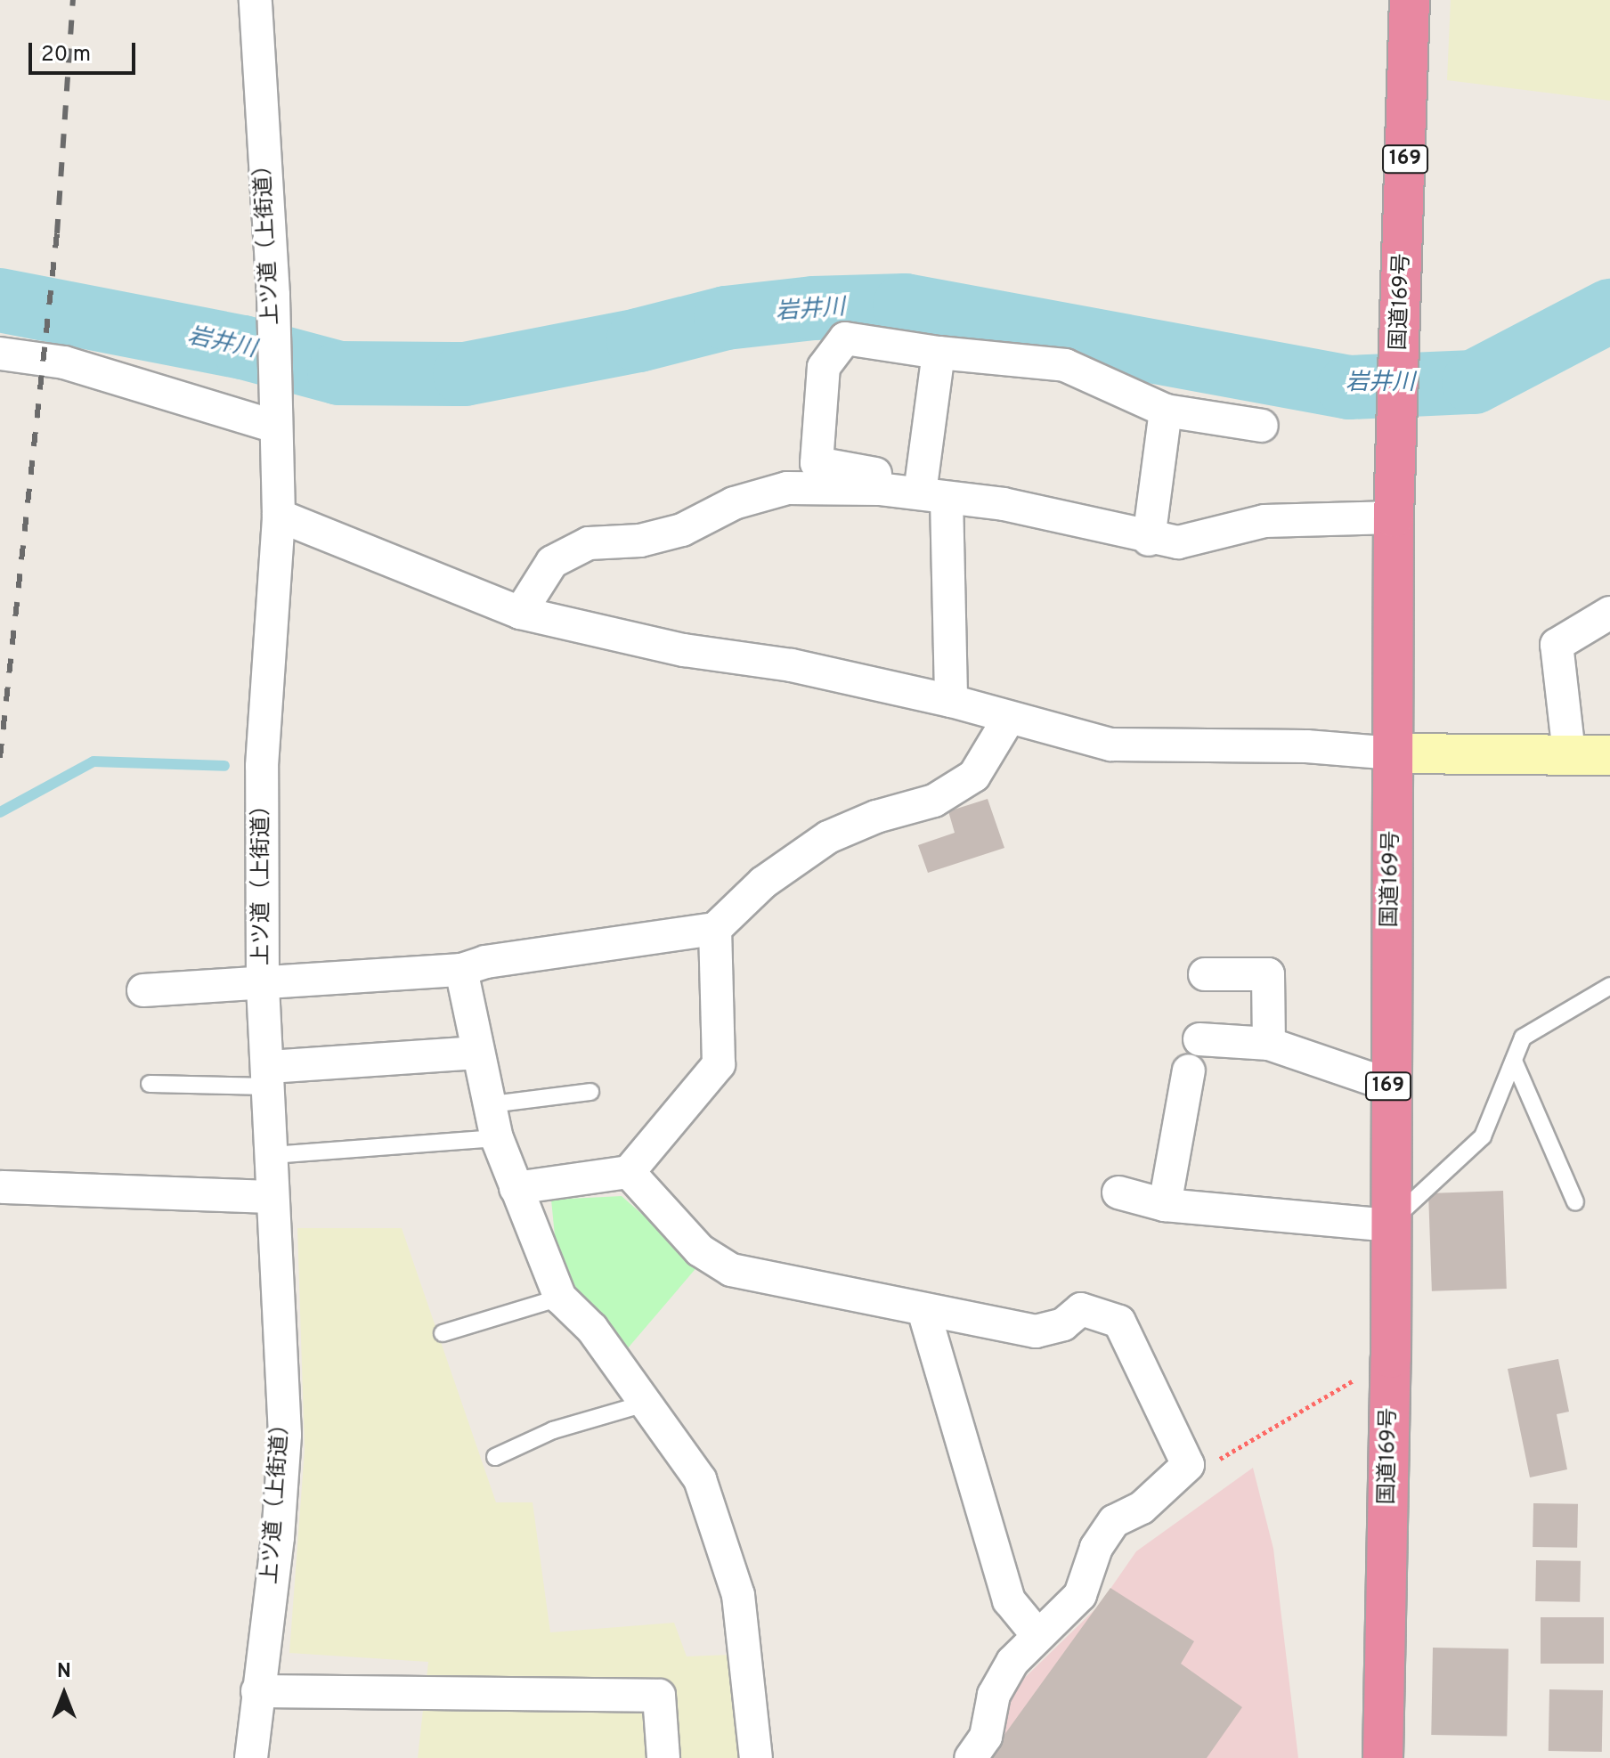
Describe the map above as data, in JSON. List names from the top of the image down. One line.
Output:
{"streets":{"highway":["169","国道169号"],"street":["上ツ道（上街道）"]},"water":["岩井川"],"scale_bar":"20 m","north":"top"}
